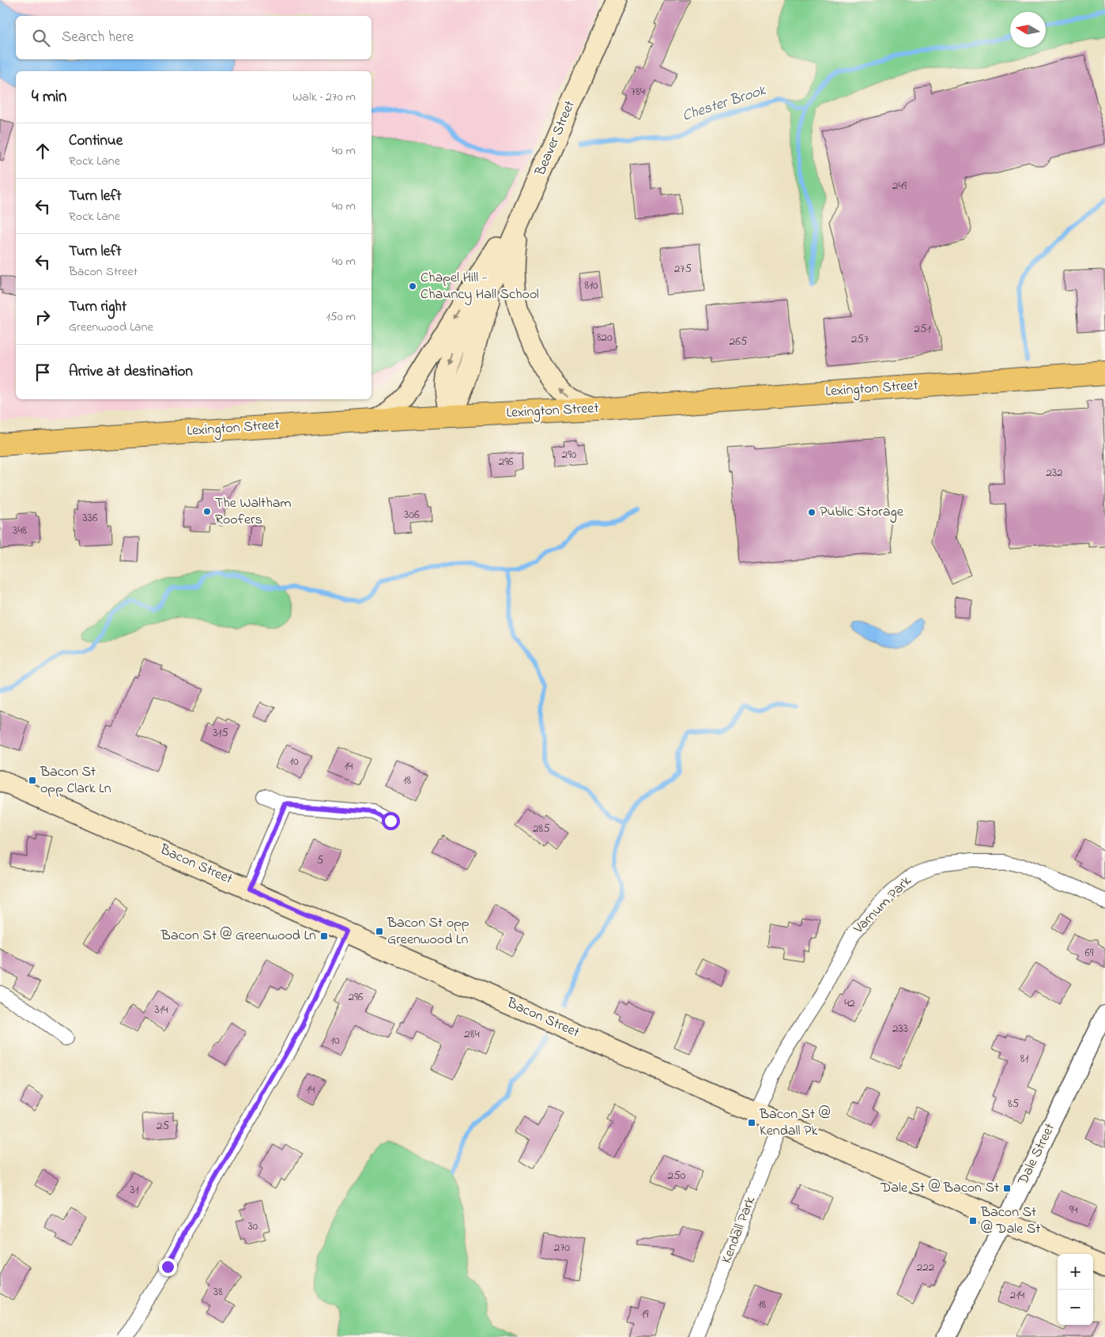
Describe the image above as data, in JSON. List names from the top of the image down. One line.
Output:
{"streets":{"main road":["Beaver Street","Lexington Street","Bacon Street"],"street":["Varnum Park","Dale Street","Kendall Park"]},"crossings":[["Beaver Street","Lexington Street"],["Bacon Street","Varnum Park"],["Bacon Street","Dale Street"],["Bacon Street","Kendall Park"]],"water":["Chester Brook"],"places":{"other":["Chapel Hill - Chauncy Hall School","The Waltham Roofers","Public Storage"],"transit":["Bacon St opp Clark Ln","Bacon St opp Greenwood Ln","Bacon St @ Greenwood Ln","Bacon St @ Kendall Pk","Dale St @ Bacon St","Bacon St @ Dale St"]},"house_numbers":["784","249","275","810","251","820","257","265","290","296","232","306","336","348","315","10","14","18","285","5","69","296","42","314","233","284","10","81","14","85","25","250","31","94","30","270","222","38","214","18","19"],"north":"left","page":{"search":"Search here","heading":["4 min","Walk · 270 m"],"list":[["Continue","Rock Lane","40 m"],["Turn left","Rock Lane","40 m"],["Turn left","Bacon Street","40 m"],["Turn right","Greenwood Lane","150 m"],"Arrive at destination"],"map_buttons":["+","−"]}}
